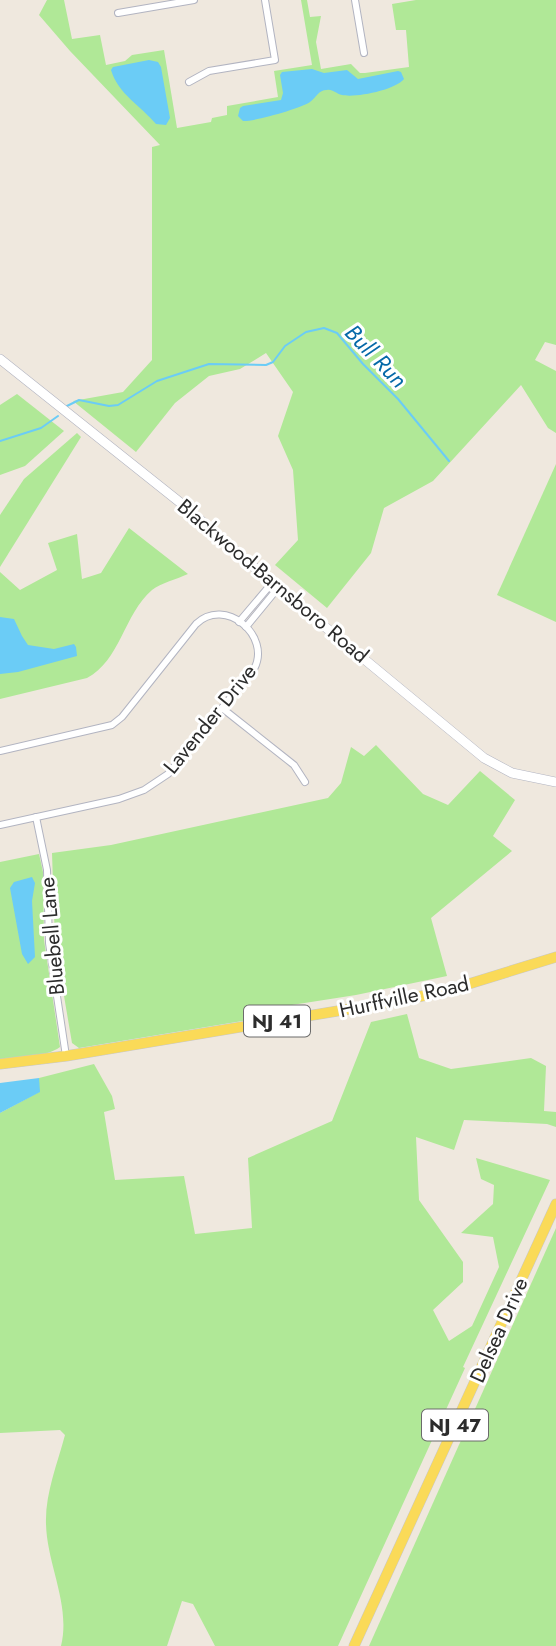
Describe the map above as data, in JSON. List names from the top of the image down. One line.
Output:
{"streets":{"main road":["Blackwood-Barnsboro Road","Hurffville Road","NJ 41","Delsea Drive","NJ 47"],"street":["Lavender Drive","Bluebell Lane"]},"crossings":[["Lavender Drive","Bluebell Lane"],["Bluebell Lane","Hurffville Road"]],"water":["Bull Run"]}
